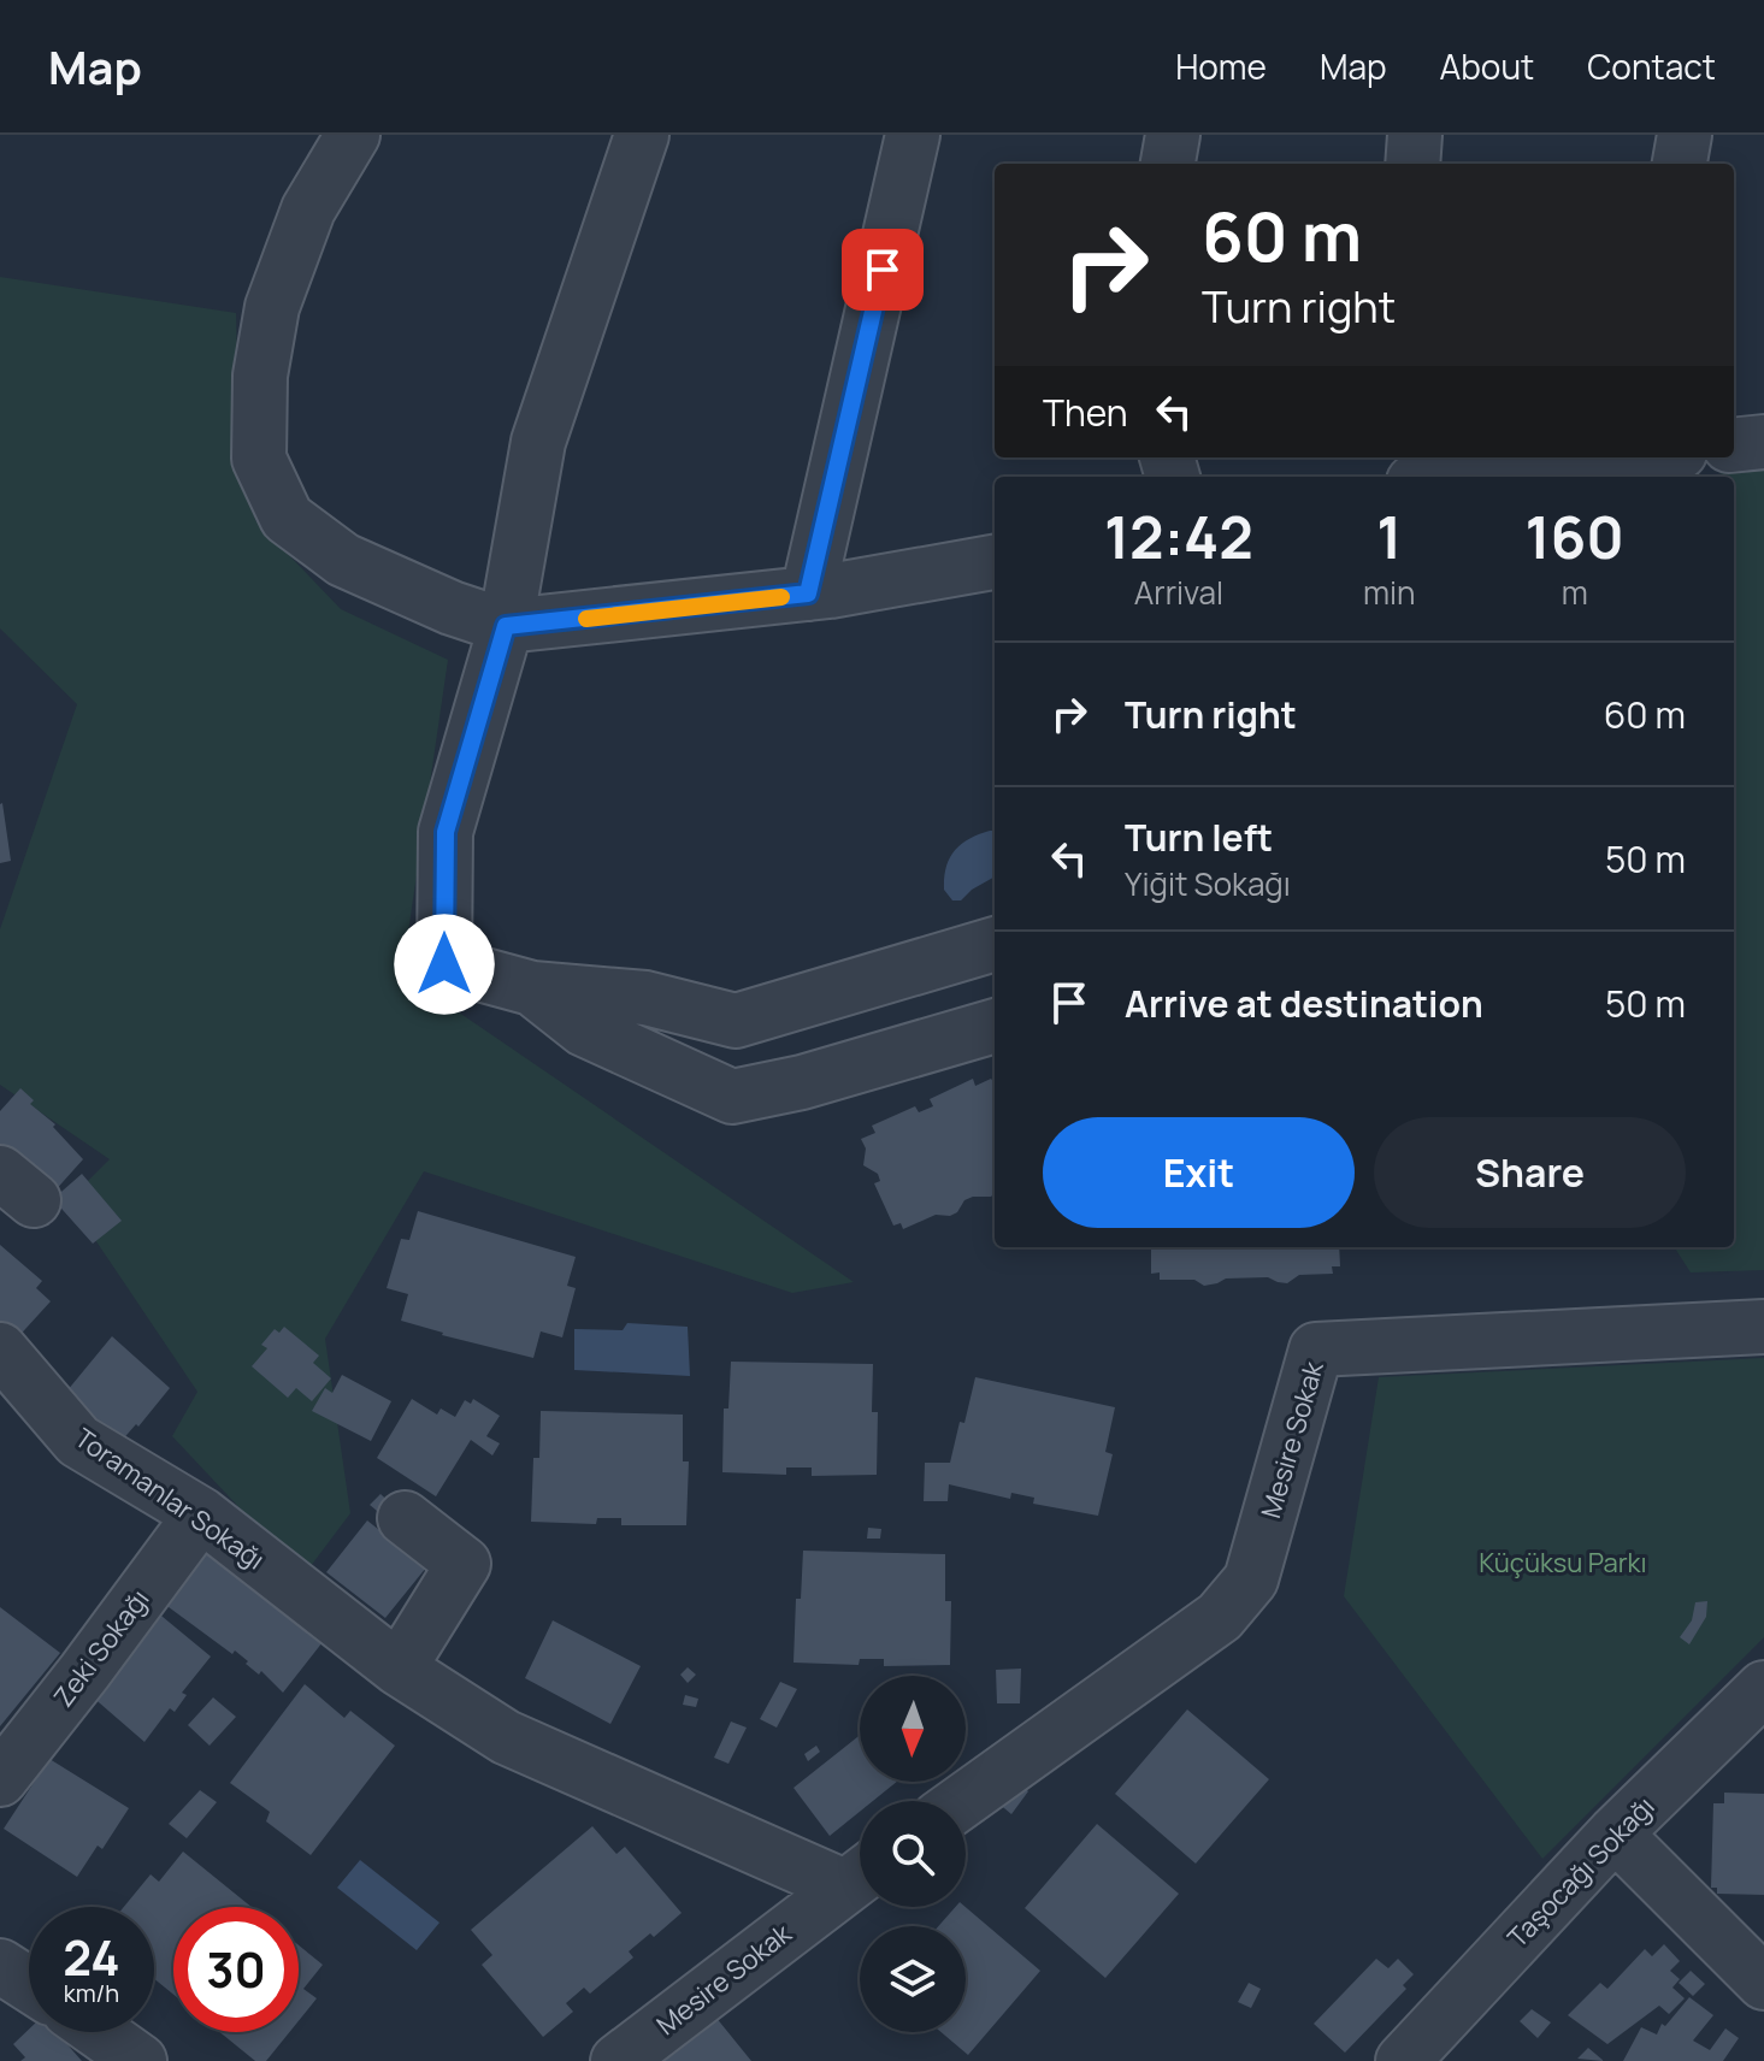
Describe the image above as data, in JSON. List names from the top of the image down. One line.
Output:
{"streets":{"street":["Mesire Sokak","Toramanlar Sokağı","Zeki Sokağı","Taşocağı Sokağı"]},"crossings":[["Mesire Sokak","Toramanlar Sokağı"],["Toramanlar Sokağı","Zeki Sokağı"]],"parks":["Küçüksu Parkı"],"north":"bottom","page":{"header":"Map","nav":["Home","Map","About","Contact"],"turn":["60 m","Turn right"],"then":"Then","eta":["12:42","Arrival","1","min","160","m"],"list":[{"name":"Turn right","value":"60 m"},{"name":"Turn left","note":"Yiğit Sokağı","value":"50 m"},{"name":"Arrive at destination","value":"50 m"}],"buttons":["Exit","Share"],"speed":"24 km/h","limit":"30"}}
